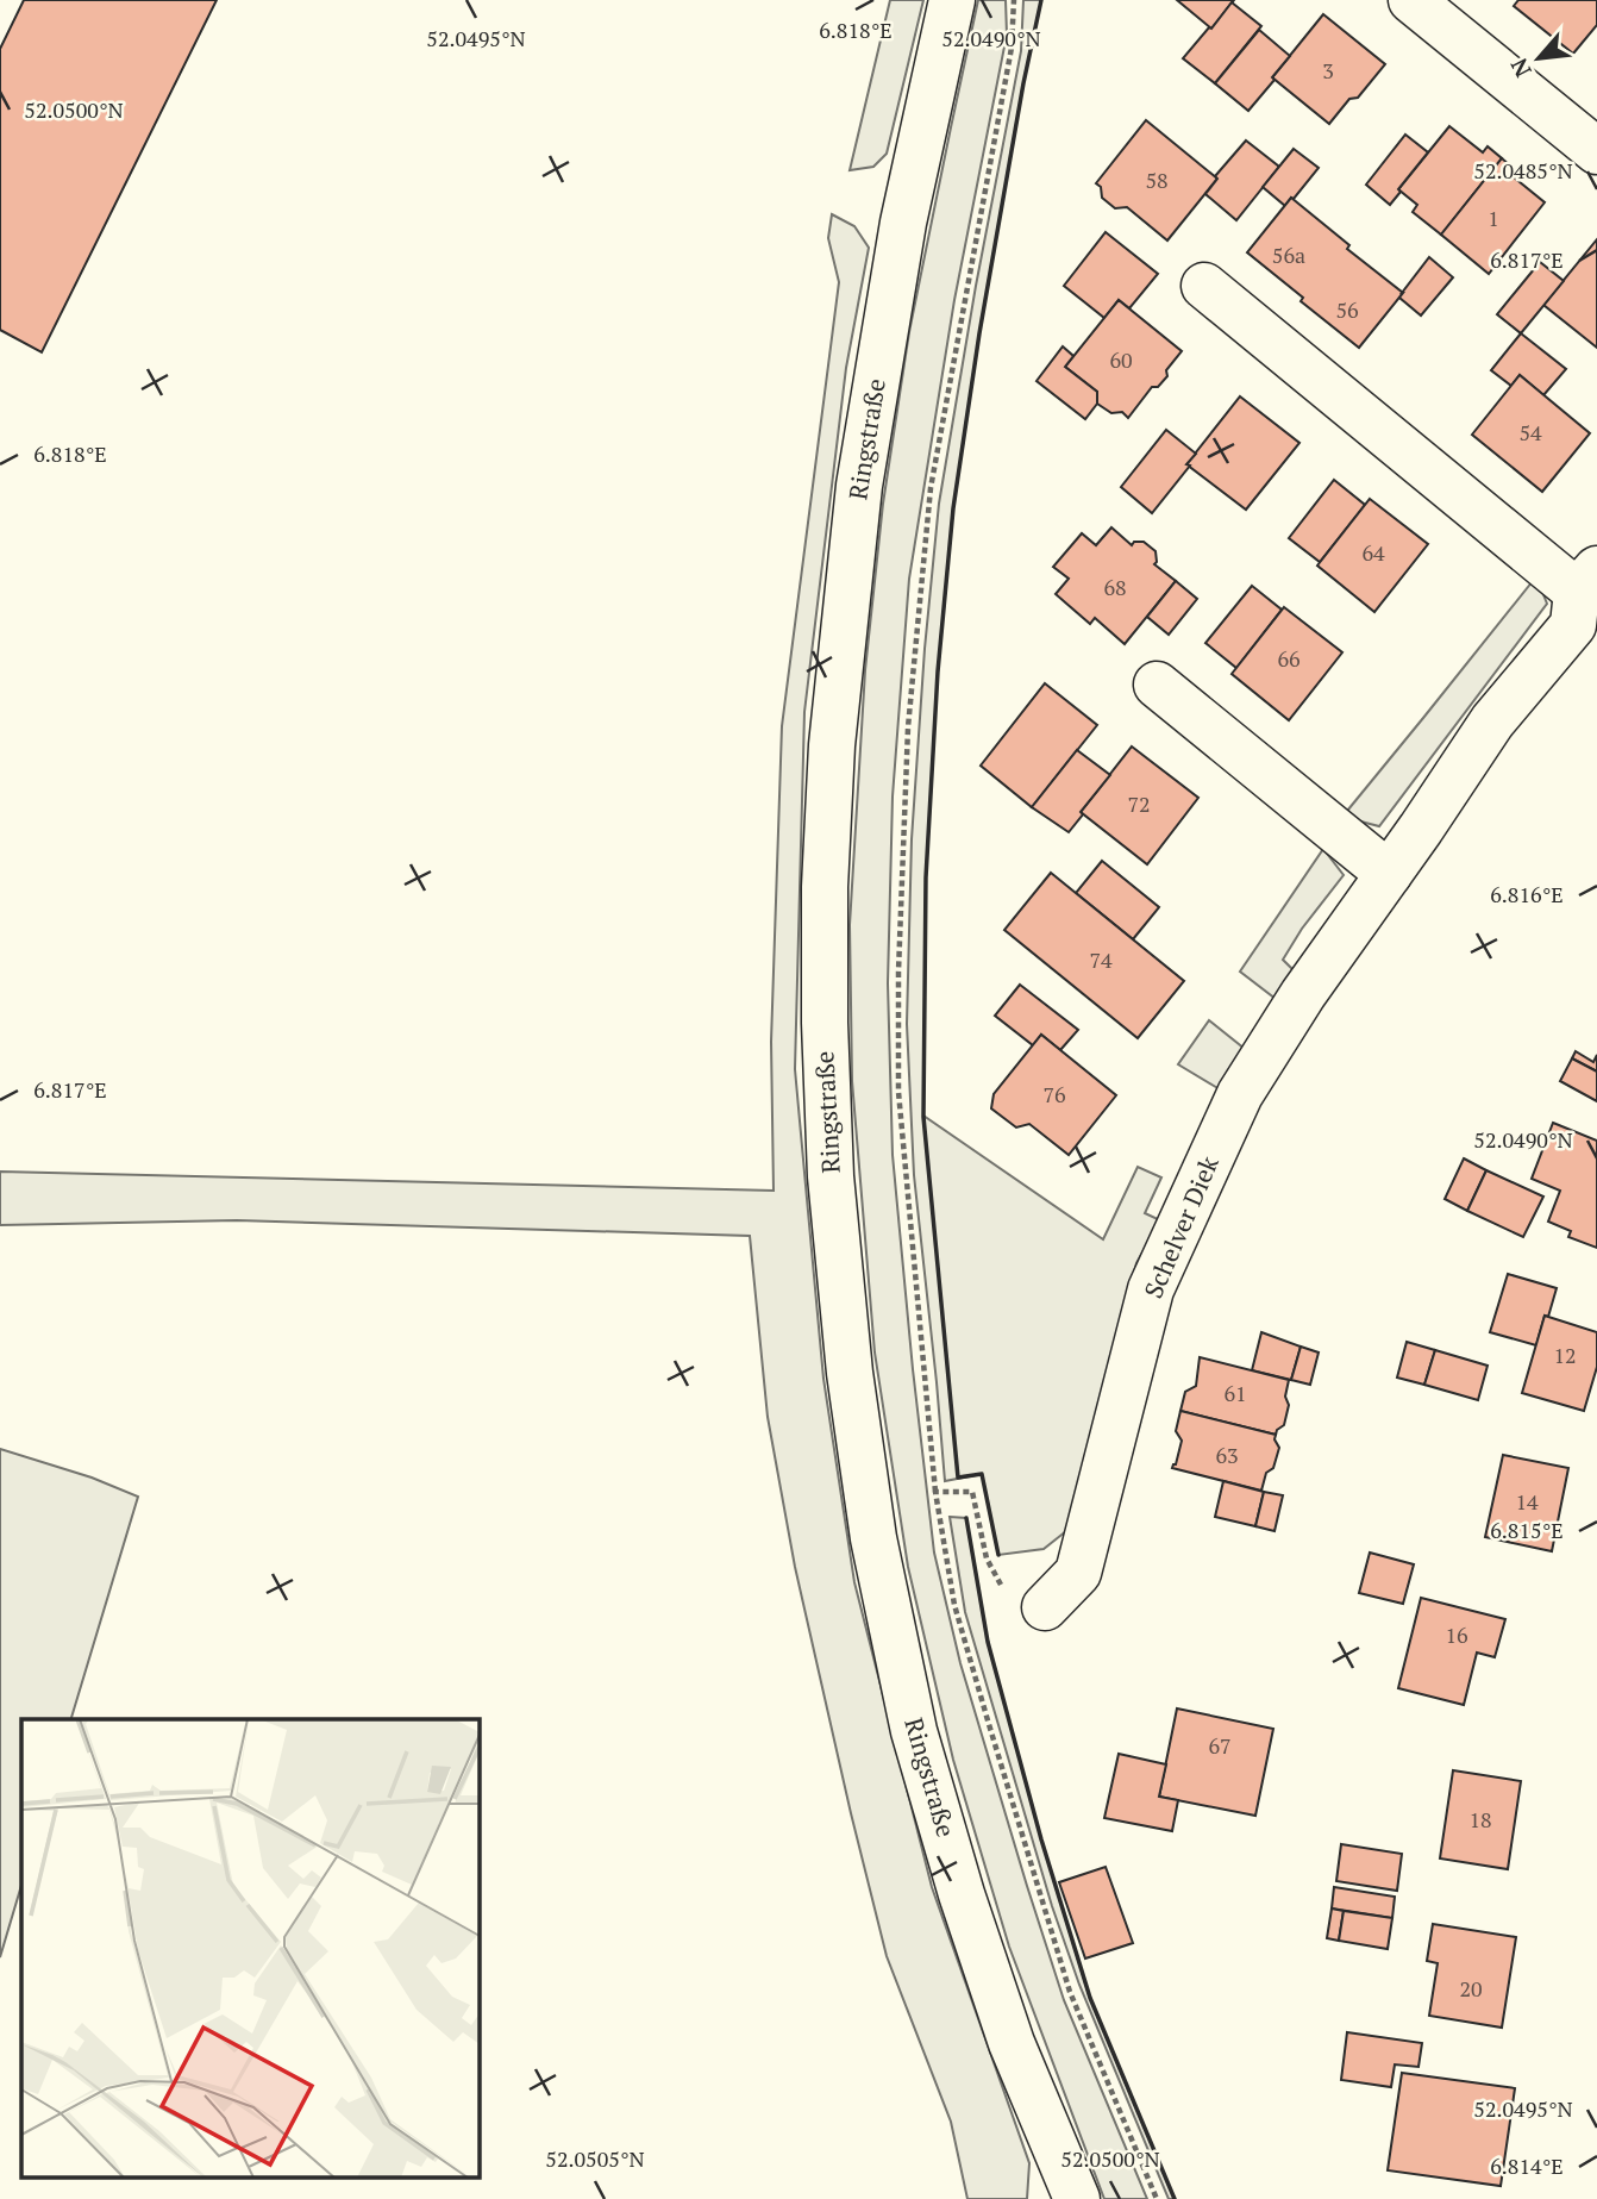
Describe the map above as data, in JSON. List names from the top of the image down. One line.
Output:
{"streets":{"main road":["Ringstraße","Schelver Diek"]},"house_numbers":["3","58","1","56a","56","60","54","64","68","66","72","74","76","12","61","63","14","16","67","18","20"],"north":"bottom left","coordinates":["6.818°E","52.0495°N","52.0490°N","52.0500°N","52.0485°N","6.817°E","6.816°E","6.815°E","52.0505°N","6.814°E"]}
